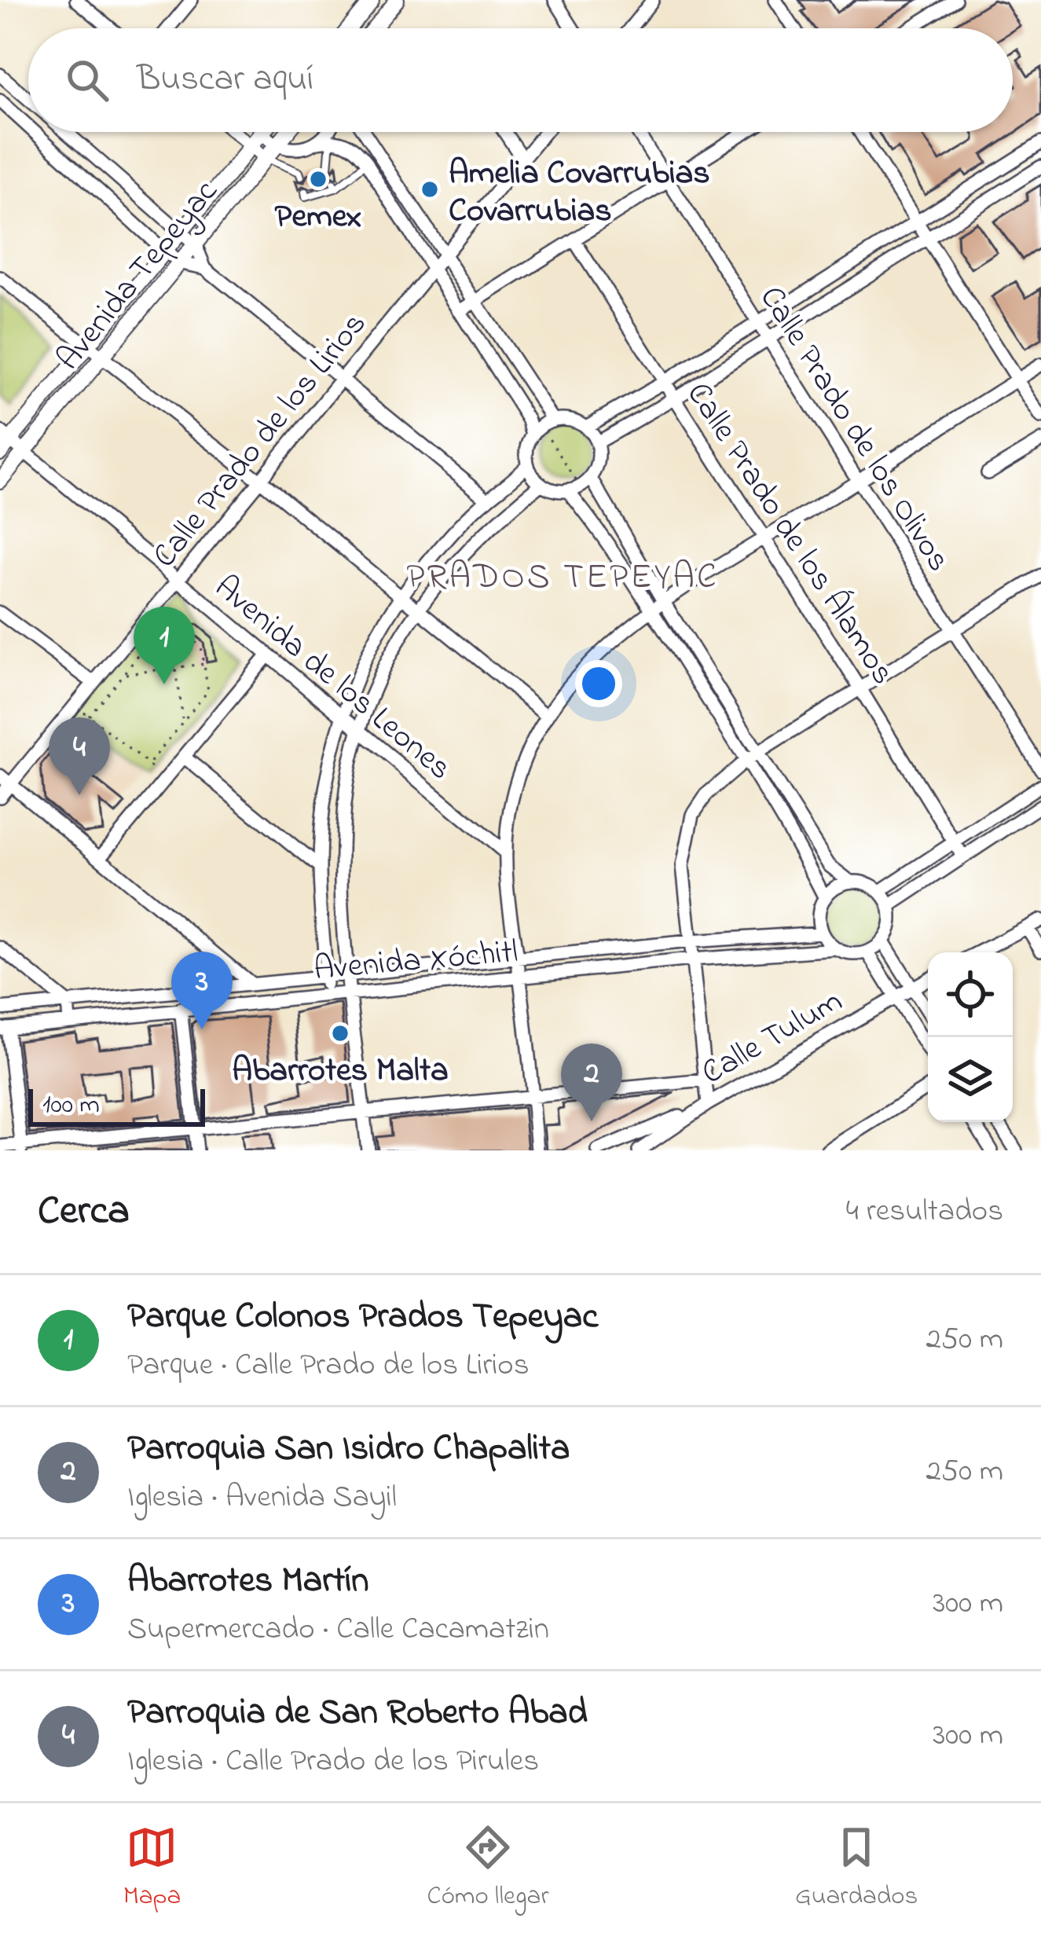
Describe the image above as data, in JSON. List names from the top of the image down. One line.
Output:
{"streets":{"street":["Avenida Tepeyac","Calle Prado de los Olivos","Calle Prado de los Lirios","Calle Prado de los Álamos","Avenida de los Leones","Avenida Xóchitl","Calle Tulum"]},"crossings":[["Avenida Tepeyac","Avenida de los Leones"],["Calle Prado de los Lirios","Avenida de los Leones"]],"districts":["PRADOS TEPEYAC"],"places":["Pemex","Amelia Covarrubias Covarrubias","Abarrotes Malta"],"scale_bar":"100 m","page":{"search":"Buscar aquí","pins":["1","4","3","2"],"scale":"100 m","heading":["Cerca","4 resultados"],"list":[{"mark":"1","name":"Parque Colonos Prados Tepeyac","note":"Parque · Calle Prado de los Lirios","value":"250 m"},{"mark":"2","name":"Parroquia San Isidro Chapalita","note":"Iglesia · Avenida Sayil","value":"250 m"},{"mark":"3","name":"Abarrotes Martín","note":"Supermercado · Calle Cacamatzin","value":"300 m"},{"mark":"4","name":"Parroquia de San Roberto Abad","note":"Iglesia · Calle Prado de los Pirules","value":"300 m"}],"nav":["Mapa","Cómo llegar","Guardados"]}}
